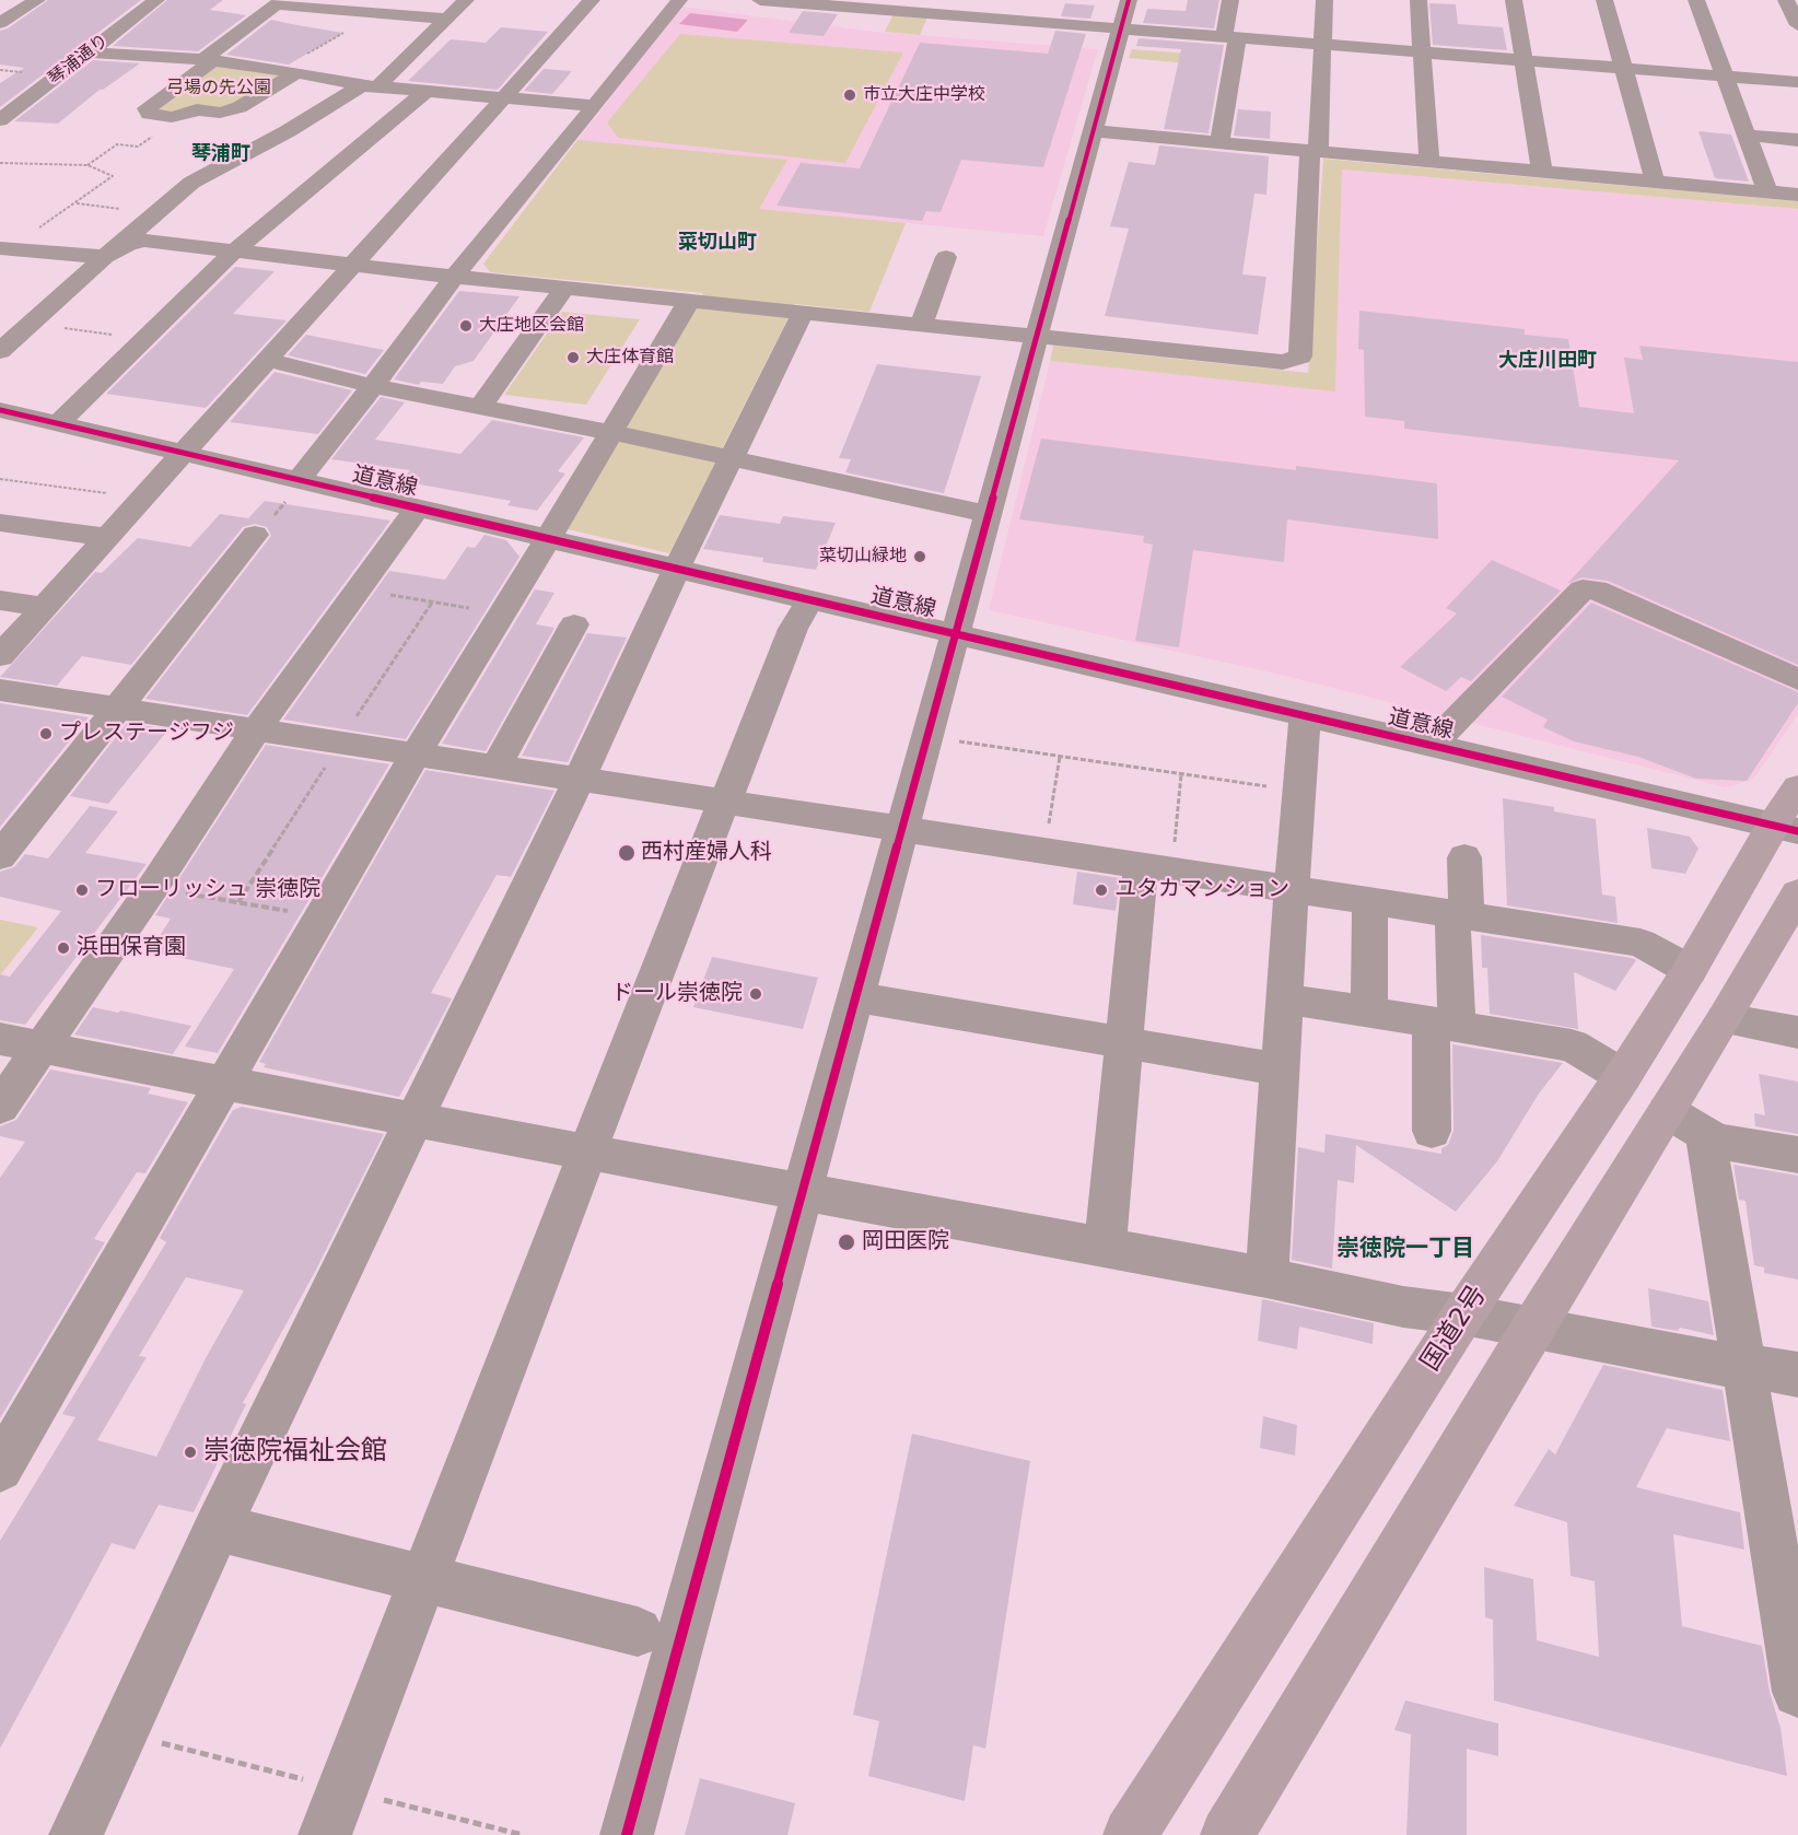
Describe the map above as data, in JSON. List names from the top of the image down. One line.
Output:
{"streets":{"highway":["国道2号"],"street":["琴浦通り","道意線"]},"crossings":[["道意線","国道2号"]],"districts":["琴浦町","菜切山町","大庄川田町","崇徳院一丁目"],"parks":["弓場の先公園"],"places":["市立大庄中学校","大庄地区会館","大庄体育館","菜切山緑地","プレステージフジ","西村産婦人科","フローリッシュ 崇徳院","ユタカマンション","浜田保育園","ドール崇徳院","岡田医院","崇徳院福祉会館"]}
